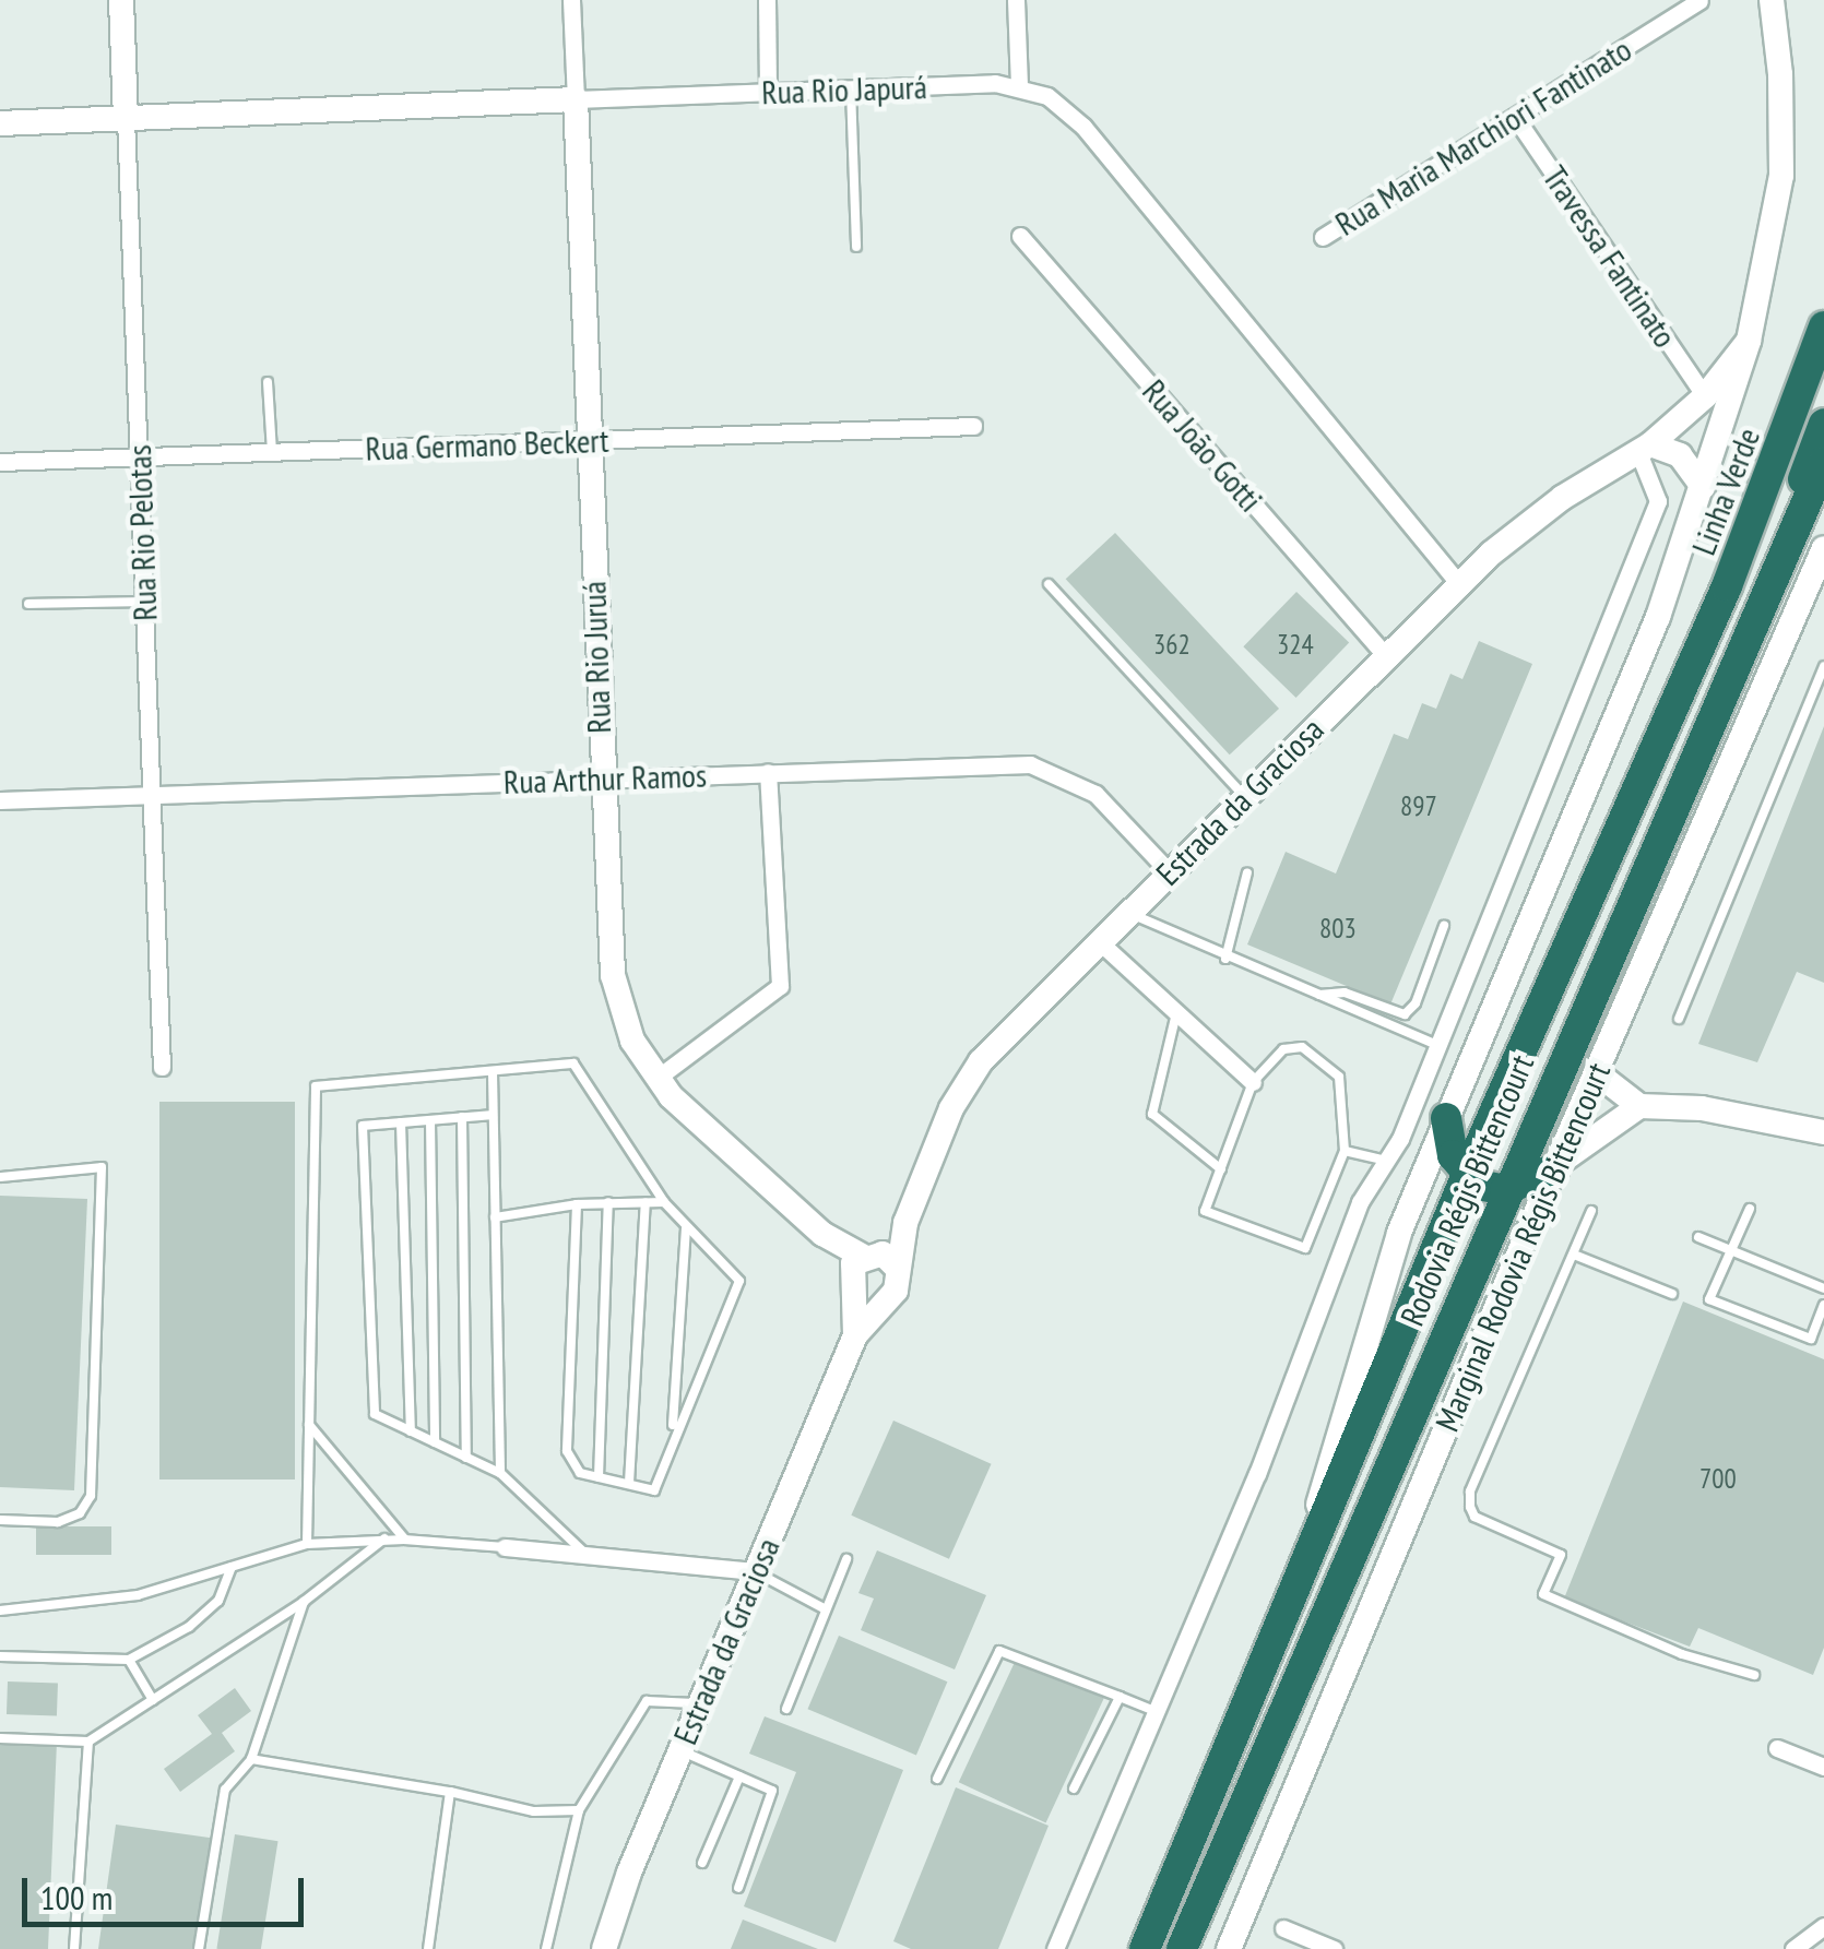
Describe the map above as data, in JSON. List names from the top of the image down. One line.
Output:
{"streets":{"highway":["Linha Verde","Rodovia Régis Bittencourt"],"main road":["Rua Rio Japurá","Rua Rio Pelotas","Rua Rio Juruá","Estrada da Graciosa","Marginal Rodovia Régis Bittencourt"],"street":["Rua Maria Marchiori Fantinato","Travessa Fantinato","Rua Germano Beckert","Rua João Gotti","Rua Arthur Ramos"]},"crossings":[["Rua Rio Japurá","Rua Rio Pelotas"],["Rua Rio Japurá","Rua Rio Juruá"],["Rua Maria Marchiori Fantinato","Travessa Fantinato"],["Travessa Fantinato","Estrada da Graciosa"],["Rua Germano Beckert","Rua Rio Pelotas"],["Rua Germano Beckert","Rua Rio Juruá"],["Rua João Gotti","Estrada da Graciosa"],["Linha Verde","Rodovia Régis Bittencourt"],["Rua Rio Pelotas","Rua Arthur Ramos"],["Rua Rio Juruá","Rua Arthur Ramos"],["Rua Rio Juruá","Estrada da Graciosa"],["Rua Arthur Ramos","Estrada da Graciosa"]],"house_numbers":["362","324","897","803","700"],"scale_bar":"100 m"}
